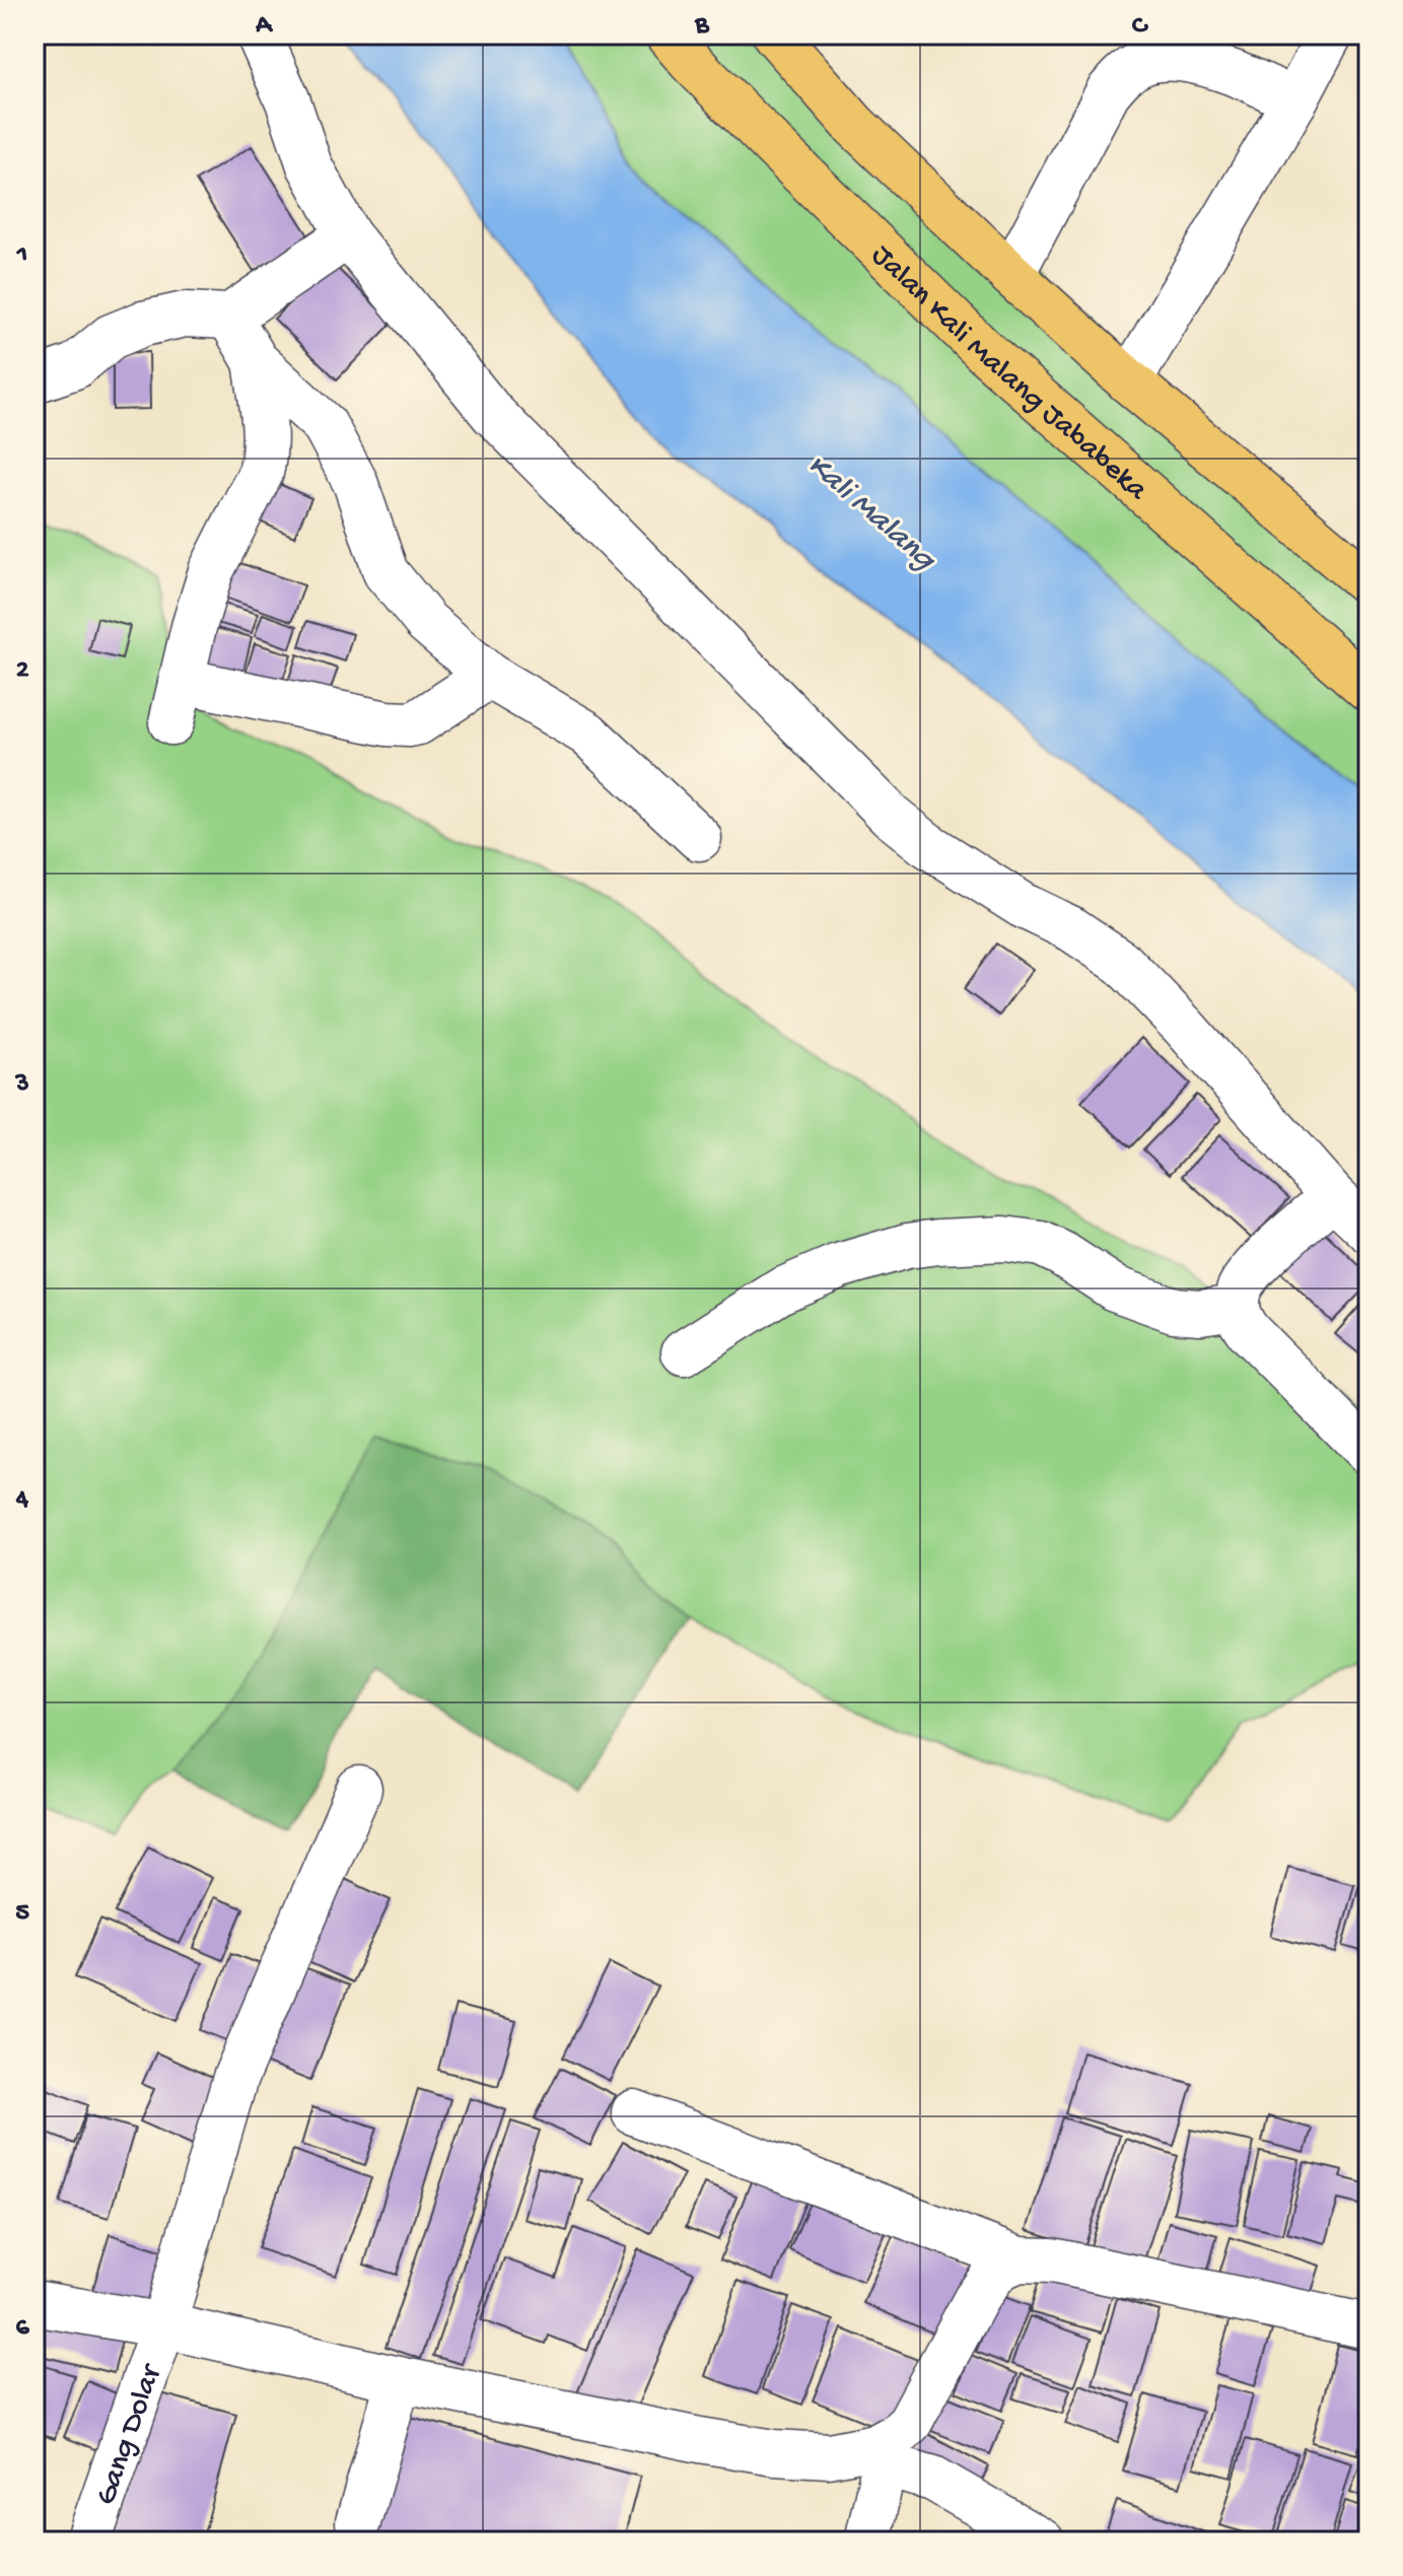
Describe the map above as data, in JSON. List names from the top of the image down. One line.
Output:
{"streets":{"main road":["Jalan Kali Malang Jababeka"],"street":["Gang Dolar"]},"water":["Kali Malang"],"grid":{"columns":["A","B","C"],"rows":["1","2","3","4","5","6"]}}
